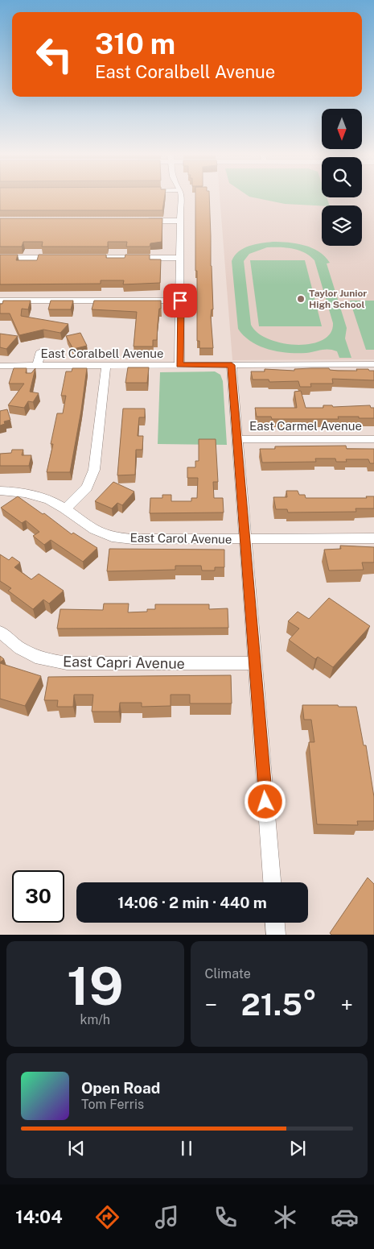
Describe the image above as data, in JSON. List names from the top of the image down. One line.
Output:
{"streets":{"street":["East Coralbell Avenue","East Carmel Avenue","East Carol Avenue","East Capri Avenue"]},"places":["Taylor Junior High School"],"north":"bottom","page":{"turn":["310 m","East Coralbell Avenue"],"limit":"30","trip":"14:06 · 2 min · 440 m","tile":[["19","km/h"],"Climate"],"heat":["−","21.5°","+"],"song":["Open Road","Tom Ferris"],"tabs":"14:04"}}
